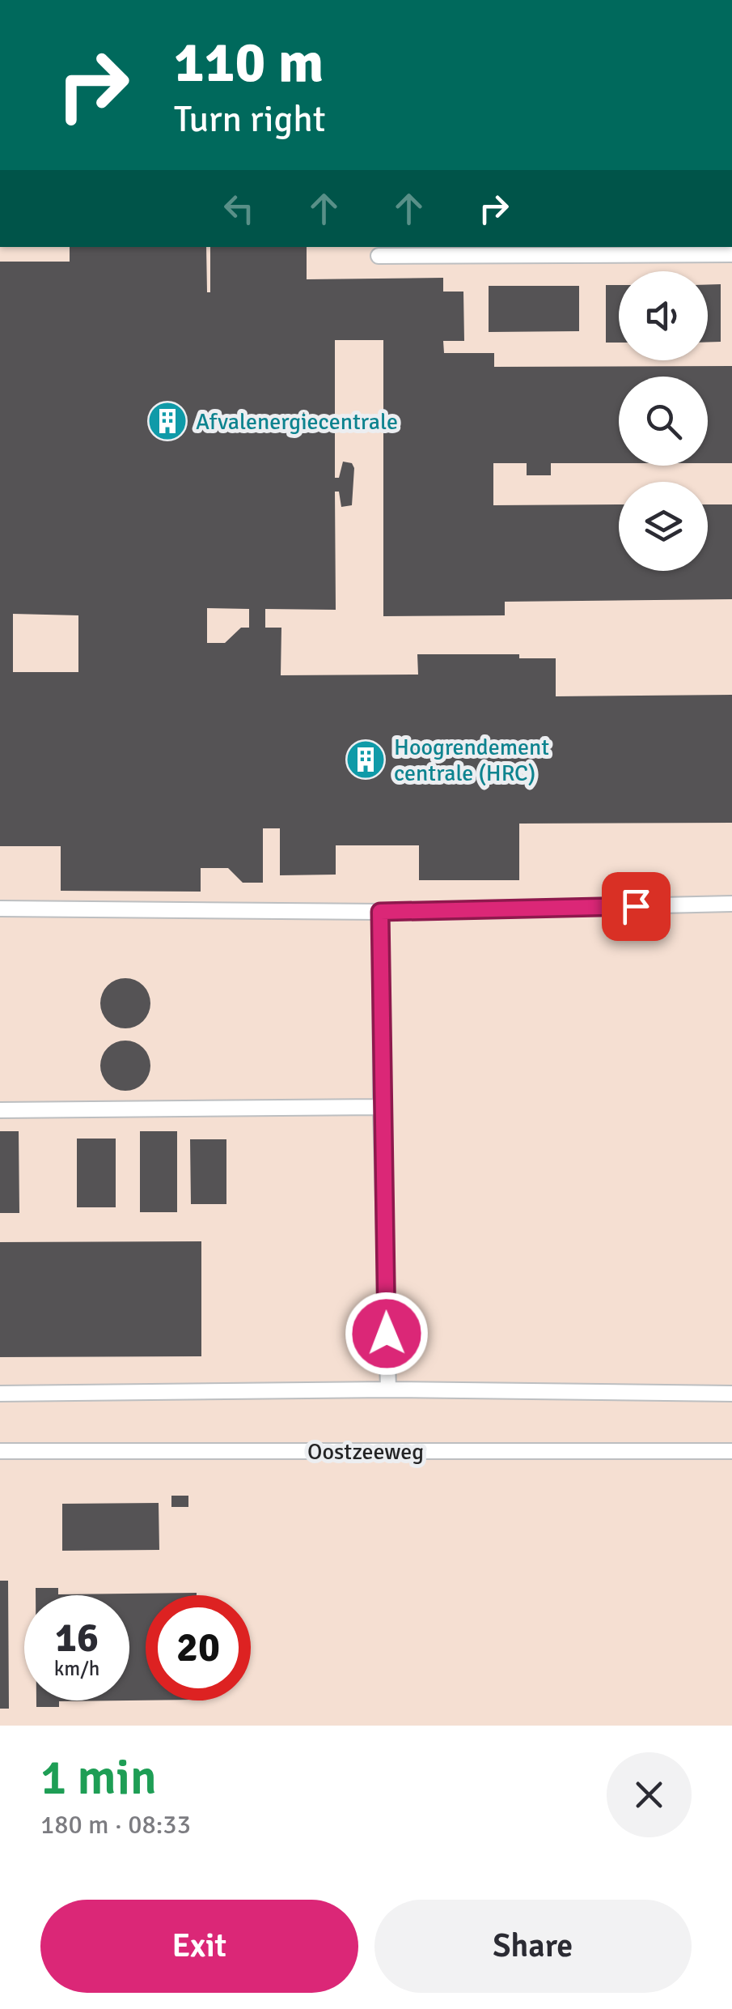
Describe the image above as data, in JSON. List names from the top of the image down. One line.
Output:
{"streets":{"lane":["Oostzeeweg"]},"places":{"building":["Afvalenergiecentrale","Hoogrendement centrale (HRC)"]},"page":{"turn":["110 m","Turn right"],"speed":"16 km/h","limit":"20","heading":["1 min","180 m · 08:33"],"buttons":["Exit","Share"]}}
